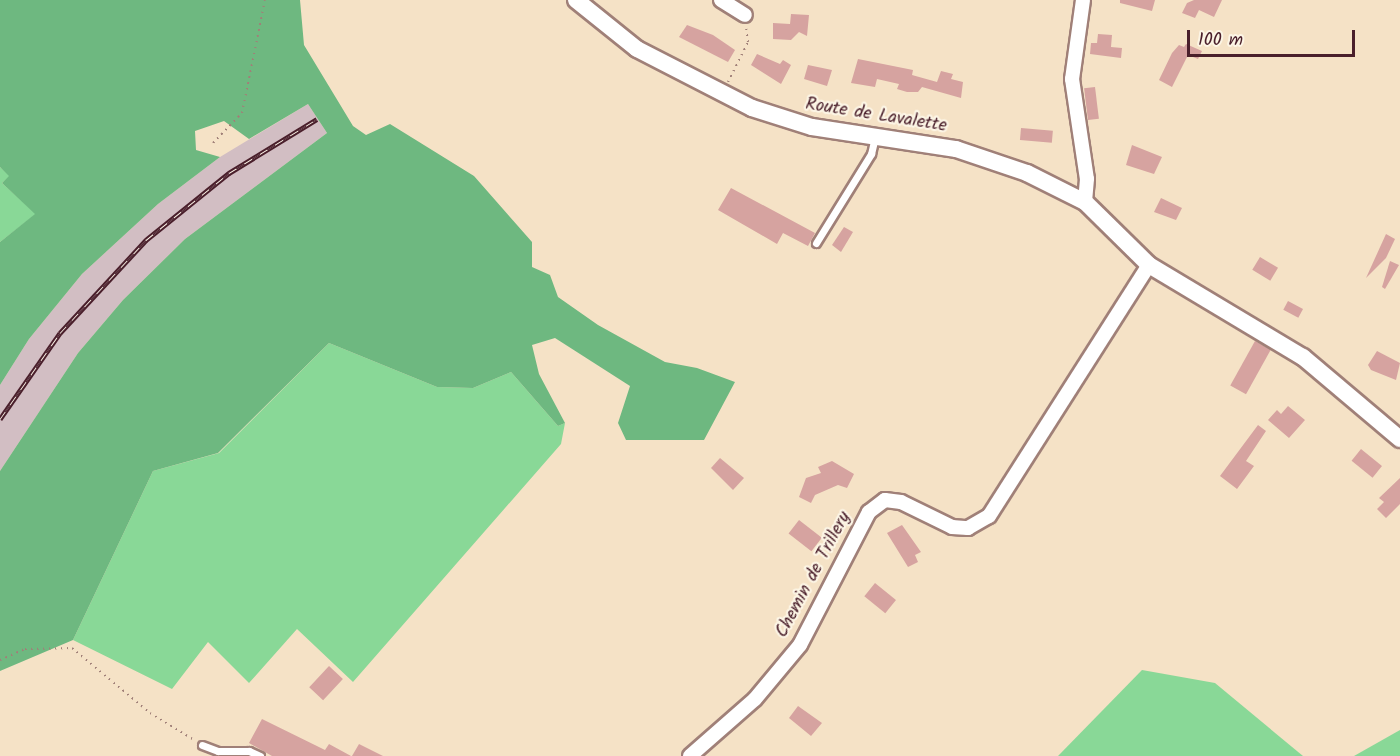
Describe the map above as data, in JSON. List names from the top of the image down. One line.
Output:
{"streets":{"street":["Route de Lavalette","Chemin de Trillery"]},"crossings":[["Route de Lavalette","Chemin de Trillery"]],"scale_bar":"100 m"}
